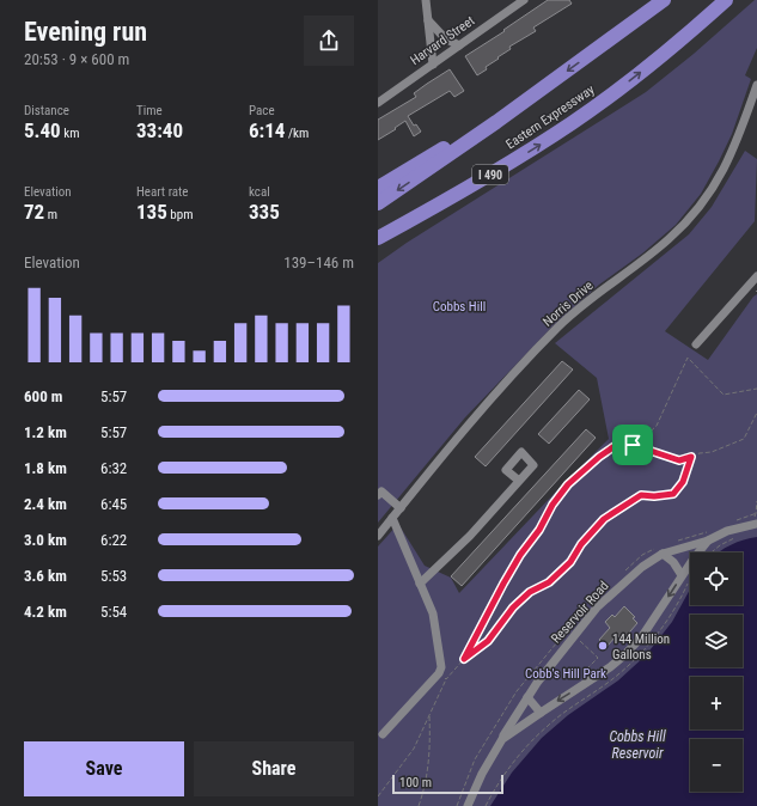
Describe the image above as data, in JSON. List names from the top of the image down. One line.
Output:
{"streets":{"highway":["Eastern Expressway","I 490"],"street":["Harvard Street","Norris Drive","Reservoir Road"]},"water":["Cobbs Hill Reservoir"],"parks":["Cobbs Hill","Cobb's Hill Park"],"places":["144 Million Gallons"],"scale_bar":"100 m","page":{"heading":["Evening run","20:53 · 9 × 600 m"],"stats":[["Distance","5.40 km"],["Time","33:40"],["Pace","6:14 /km"],["Elevation","72 m"],["Heart rate","135 bpm"],["kcal","335"]],"chart":["Elevation","139–146 m"],"list":[{"name":"600 m","note":"5:57"},{"name":"1.2 km","note":"5:57"},{"name":"1.8 km","note":"6:32"},{"name":"2.4 km","note":"6:45"},{"name":"3.0 km","note":"6:22"},{"name":"3.6 km","note":"5:53"},{"name":"4.2 km","note":"5:54"}],"map_buttons":["+","−"],"buttons":["Save","Share"],"scale":"100 m"}}
